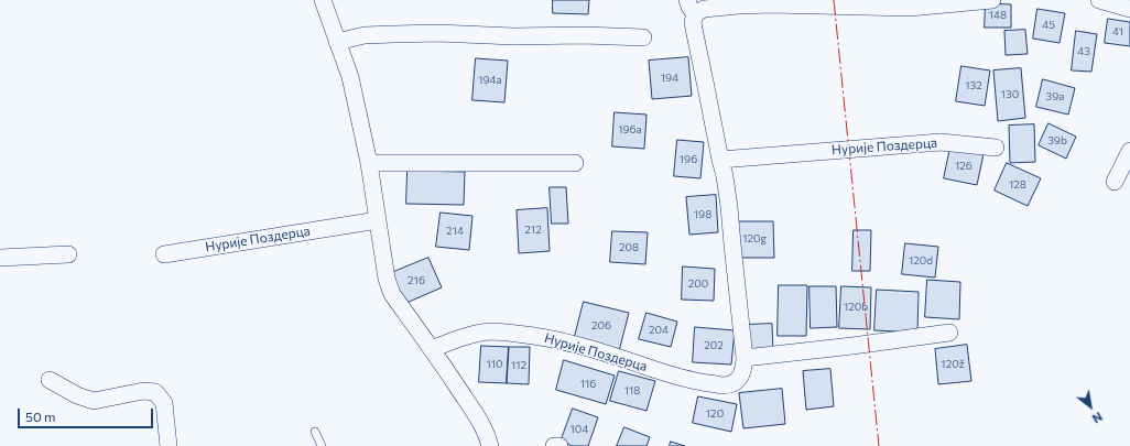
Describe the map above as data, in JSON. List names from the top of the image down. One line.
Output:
{"streets":{"street":["Нурије Поздерца"]},"house_numbers":["148","45","41","43","194","194a","132","130","39a","196a","39b","196","126","128","198","212","214","120g","208","120d","216","200","120b","206","204","202","110","120ž","112","116","118","120","104"],"scale_bar":"50 m","north":"bottom right"}
